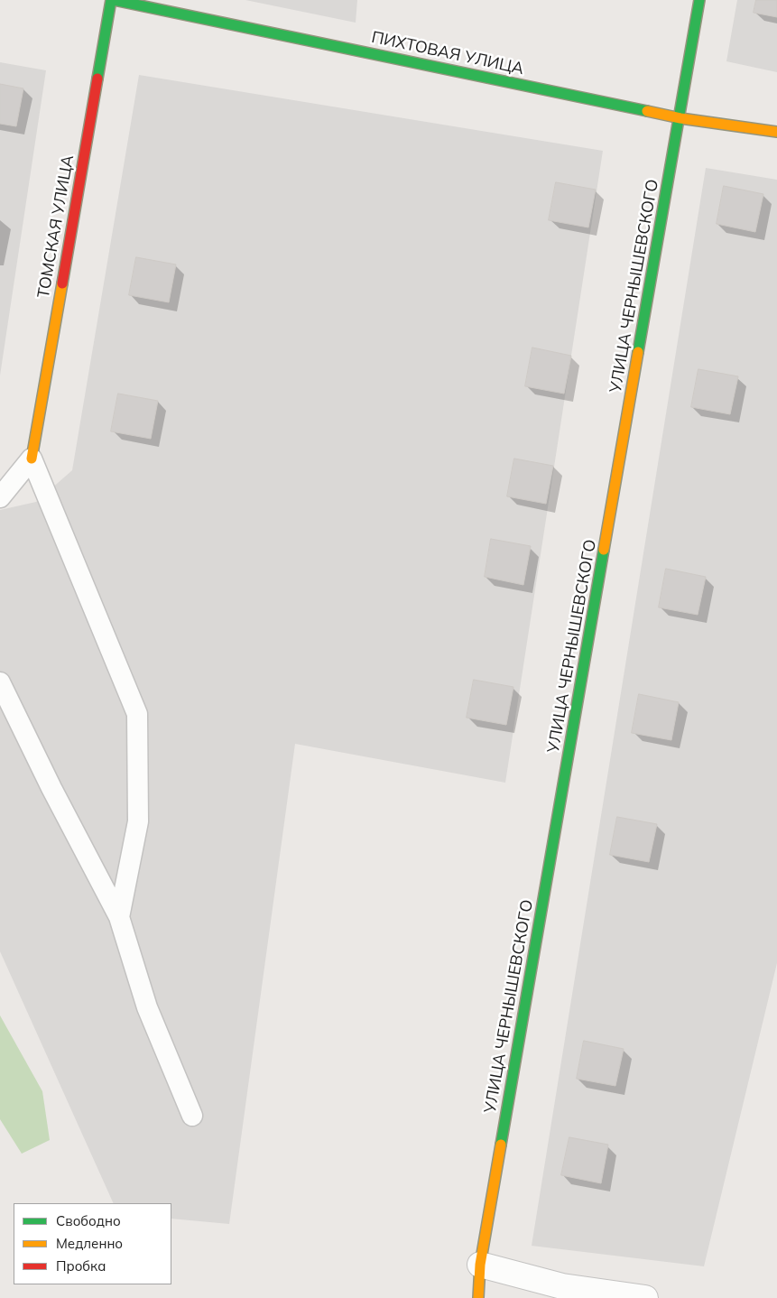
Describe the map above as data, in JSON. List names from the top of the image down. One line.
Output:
{"streets":{"street":["ПИХТОВАЯ УЛИЦА","ТОМСКАЯ УЛИЦА","УЛИЦА ЧЕРНЫШЕВСКОГО"]},"crossings":[["ПИХТОВАЯ УЛИЦА","ТОМСКАЯ УЛИЦА"],["ПИХТОВАЯ УЛИЦА","УЛИЦА ЧЕРНЫШЕВСКОГО"]],"legend":["Свободно","Медленно","Пробка"]}
